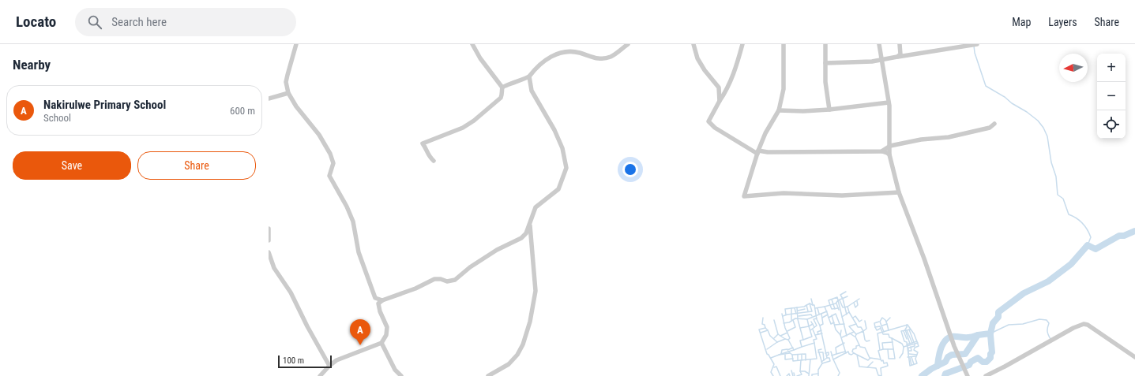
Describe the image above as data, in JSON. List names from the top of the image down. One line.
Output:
{"scale_bar":"100 m","north":"left","page":{"header":"Locato","search":"Search here","nav":["Map","Layers","Share"],"heading":"Nearby","map_buttons":["+","−"],"list":[{"mark":"A","name":"Nakirulwe Primary School","note":"School","value":"600 m"}],"buttons":["Save","Share"],"pins":"A","scale":"100 m"}}
